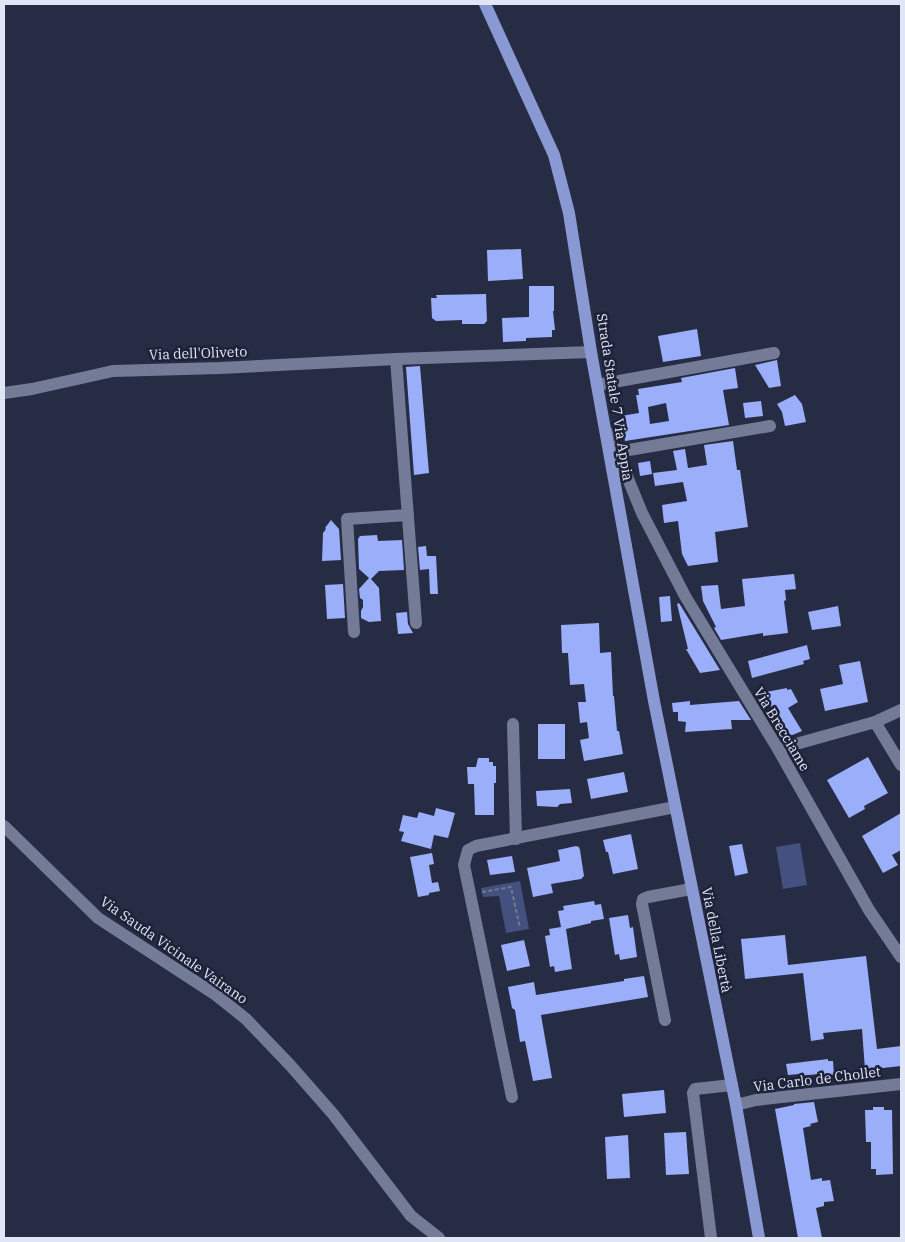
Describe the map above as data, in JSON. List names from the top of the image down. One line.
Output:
{"streets":{"main road":["Strada Statale 7 Via Appia","Via della Libertà"],"street":["Via dell'Oliveto","Via Brecciame","Via Sauda Vicinale Vairano","Via Carlo de Chollet"]},"crossings":[["Via dell'Oliveto","Strada Statale 7 Via Appia"],["Strada Statale 7 Via Appia","Via Brecciame"],["Strada Statale 7 Via Appia","Via della Libertà"],["Via della Libertà","Via Carlo de Chollet"]]}
